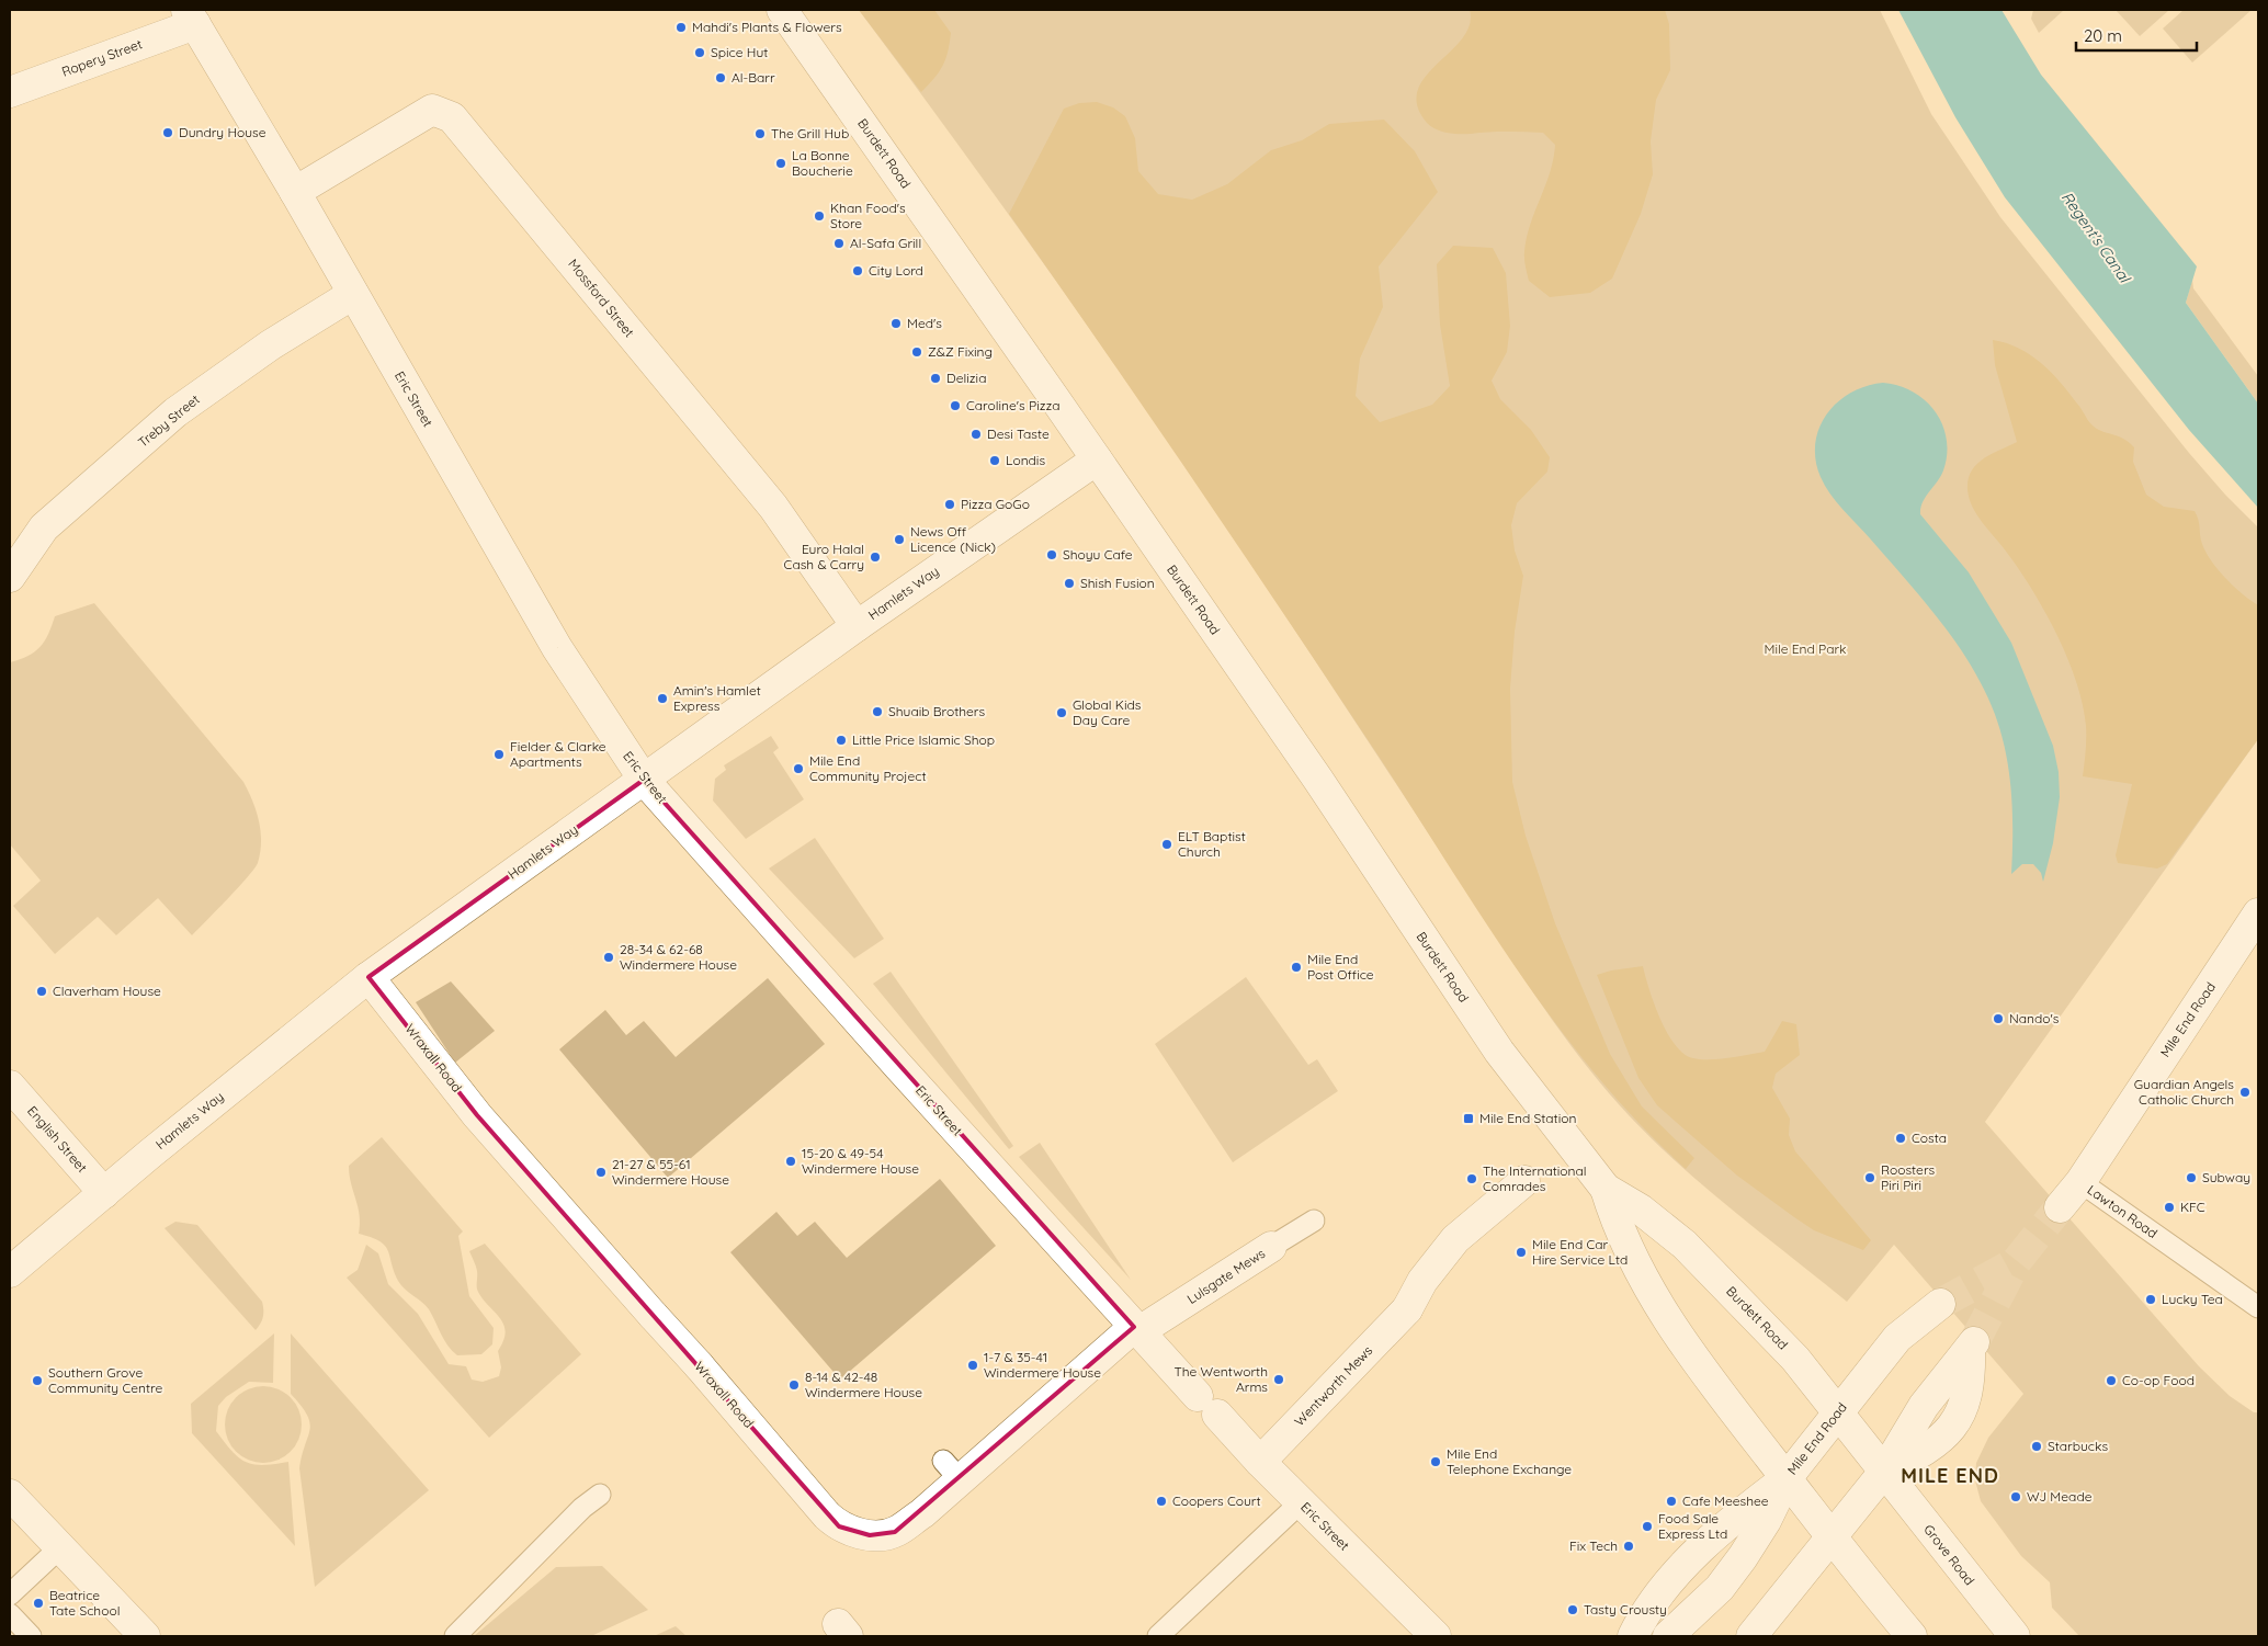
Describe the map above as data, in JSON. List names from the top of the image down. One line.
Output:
{"streets":{"main road":["Ropery Street","Burdett Road","Mossford Street","Eric Street","Treby Street","Hamlets Way","Mile End Road","Wraxall Road","English Street","Lulsgate Mews","Wentworth Mews","Grove Road"],"lane":["Lawton Road"]},"crossings":[["Ropery Street","Eric Street"],["Burdett Road","Hamlets Way"],["Burdett Road","Mile End Road"],["Burdett Road","Grove Road"],["Mossford Street","Eric Street"],["Mossford Street","Hamlets Way"],["Eric Street","Treby Street"],["Eric Street","Hamlets Way"],["Eric Street","Wraxall Road"],["Eric Street","Lulsgate Mews"],["Eric Street","Wentworth Mews"],["Hamlets Way","Wraxall Road"],["Hamlets Way","English Street"],["Mile End Road","Lawton Road"],["Wraxall Road","Lulsgate Mews"]],"districts":["MILE END"],"water":["Regent's Canal"],"parks":["Mile End Park"],"places":{"other":["Mahdi's Plants & Flowers","Spice Hut","Al-Barr","Dundry House","The Grill Hub","La Bonne Boucherie","Khan Food's Store","Al-Safa Grill","City Lord","Med's","Z&Z Fixing","Delizia","Caroline's Pizza","Desi Taste","Londis","Pizza GoGo","News Off Licence (Nick)","Shoyu Cafe","Euro Halal Cash & Carry","Shish Fusion","Amin's Hamlet Express","Shuaib Brothers","Global Kids Day Care","Little Price Islamic Shop","Fielder & Clarke Apartments","Mile End Community Project","ELT Baptist Church","28-34 & 62-68 Windermere House","Mile End Post Office","Claverham House","Nando's","Guardian Angels Catholic Church","Costa","15-20 & 49-54 Windermere House","21-27 & 55-61 Windermere House","Roosters Piri Piri","Subway","The International Comrades","KFC","Mile End Car Hire Service Ltd","Lucky Tea","1-7 & 35-41 Windermere House","The Wentworth Arms","Southern Grove Community Centre","Co-op Food","8-14 & 42-48 Windermere House","Starbucks","Mile End Telephone Exchange","WJ Meade","Coopers Court","Cafe Meeshee","Food Sale Express Ltd","Fix Tech","Beatrice Tate School","Tasty Crousty"],"transit":["Mile End Station"]},"scale_bar":"20 m"}
